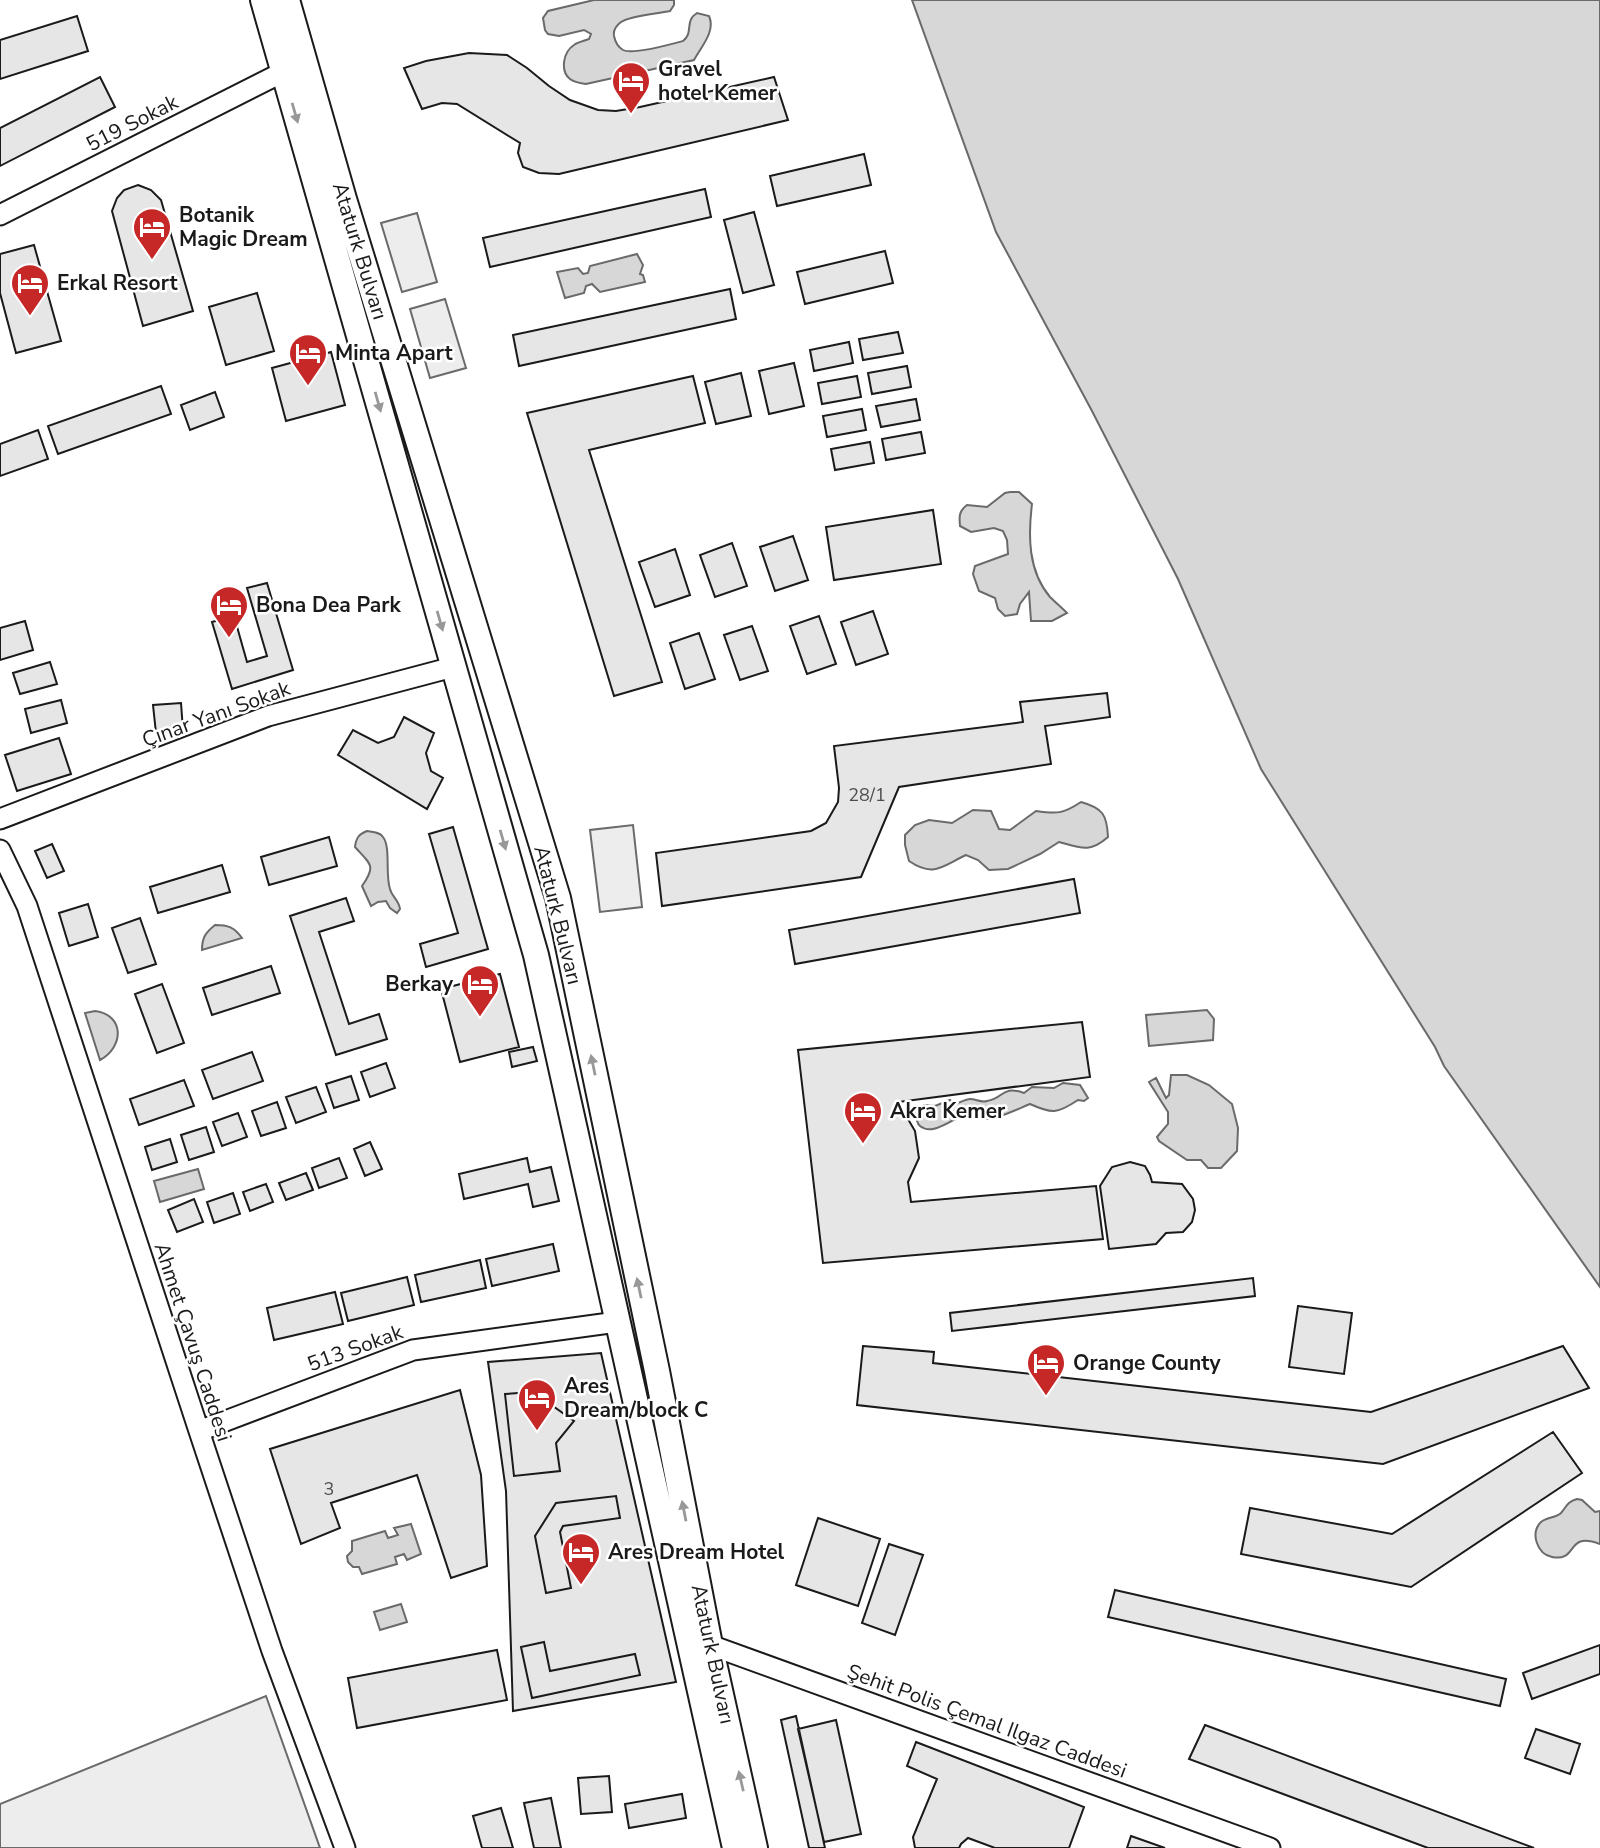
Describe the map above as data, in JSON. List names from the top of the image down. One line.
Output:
{"streets":{"main road":["Ataturk Bulvarı"],"street":["519 Sokak","Çınar Yanı Sokak","Ahmet Çavuş Caddesi","513 Sokak","Şehit Polis Çemal Ilgaz Caddesi"]},"crossings":[["519 Sokak","Ataturk Bulvarı"],["Ataturk Bulvarı","Çınar Yanı Sokak"],["Ataturk Bulvarı","513 Sokak"],["Ataturk Bulvarı","Şehit Polis Çemal Ilgaz Caddesi"],["Ahmet Çavuş Caddesi","513 Sokak"]],"places":{"hotel":["Gravel hotel Kemer","Botanik Magic Dream","Erkal Resort","Minta Apart","Bona Dea Park","Berkay","Akra Kemer","Orange County","Ares Dream/block C","Ares Dream Hotel"]},"house_numbers":["28/1","3"]}
